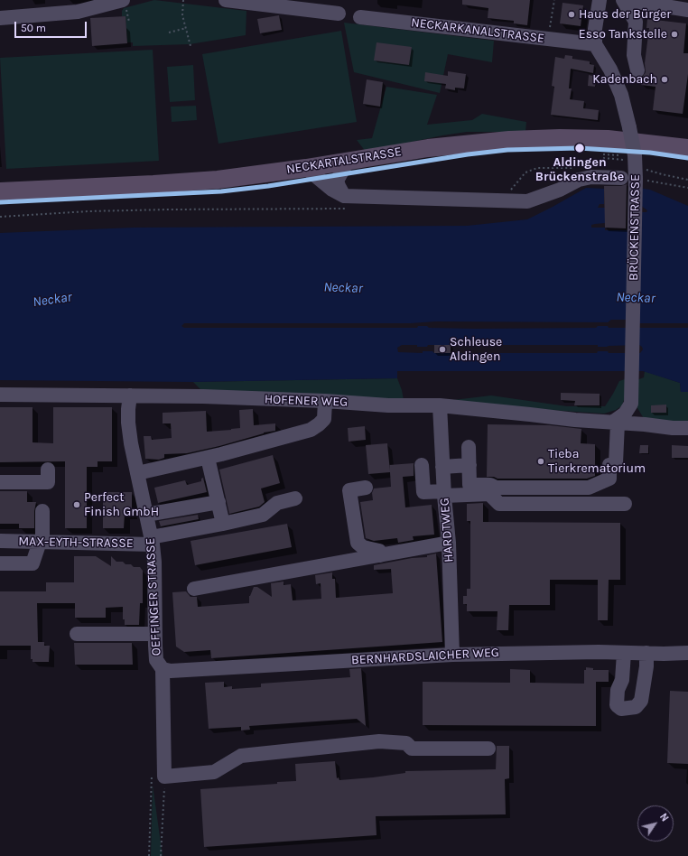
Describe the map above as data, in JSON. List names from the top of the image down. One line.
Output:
{"streets":{"main road":["NECKARTALSTRASSE"],"street":["NECKARKANALSTRASSE","BRÜCKENSTRASSE","HOFENER WEG","HARDTWEG","MAX-EYTH-STRASSE","OEFFINGER STRASSE","BERNHARDSLAICHER WEG"]},"crossings":[["NECKARKANALSTRASSE","BRÜCKENSTRASSE"],["BRÜCKENSTRASSE","HOFENER WEG"],["HOFENER WEG","HARDTWEG"],["HOFENER WEG","OEFFINGER STRASSE"],["HARDTWEG","BERNHARDSLAICHER WEG"],["MAX-EYTH-STRASSE","OEFFINGER STRASSE"],["OEFFINGER STRASSE","BERNHARDSLAICHER WEG"]],"water":["Neckar"],"places":["Haus der Bürger","Esso Tankstelle","Kadenbach","Aldingen Brückenstraße","Schleuse Aldingen","Tieba Tierkrematorium","Perfect Finish GmbH"],"scale_bar":"50 m","north":"top right"}
